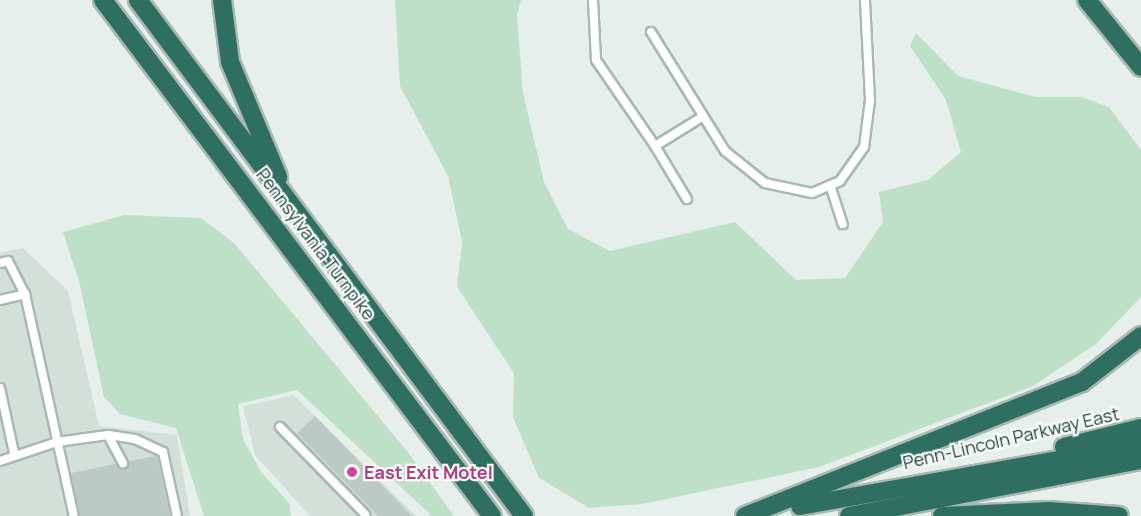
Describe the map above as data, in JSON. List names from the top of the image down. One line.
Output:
{"streets":{"highway":["Pennsylvania Turnpike","Penn-Lincoln Parkway East"]},"places":["East Exit Motel"]}
